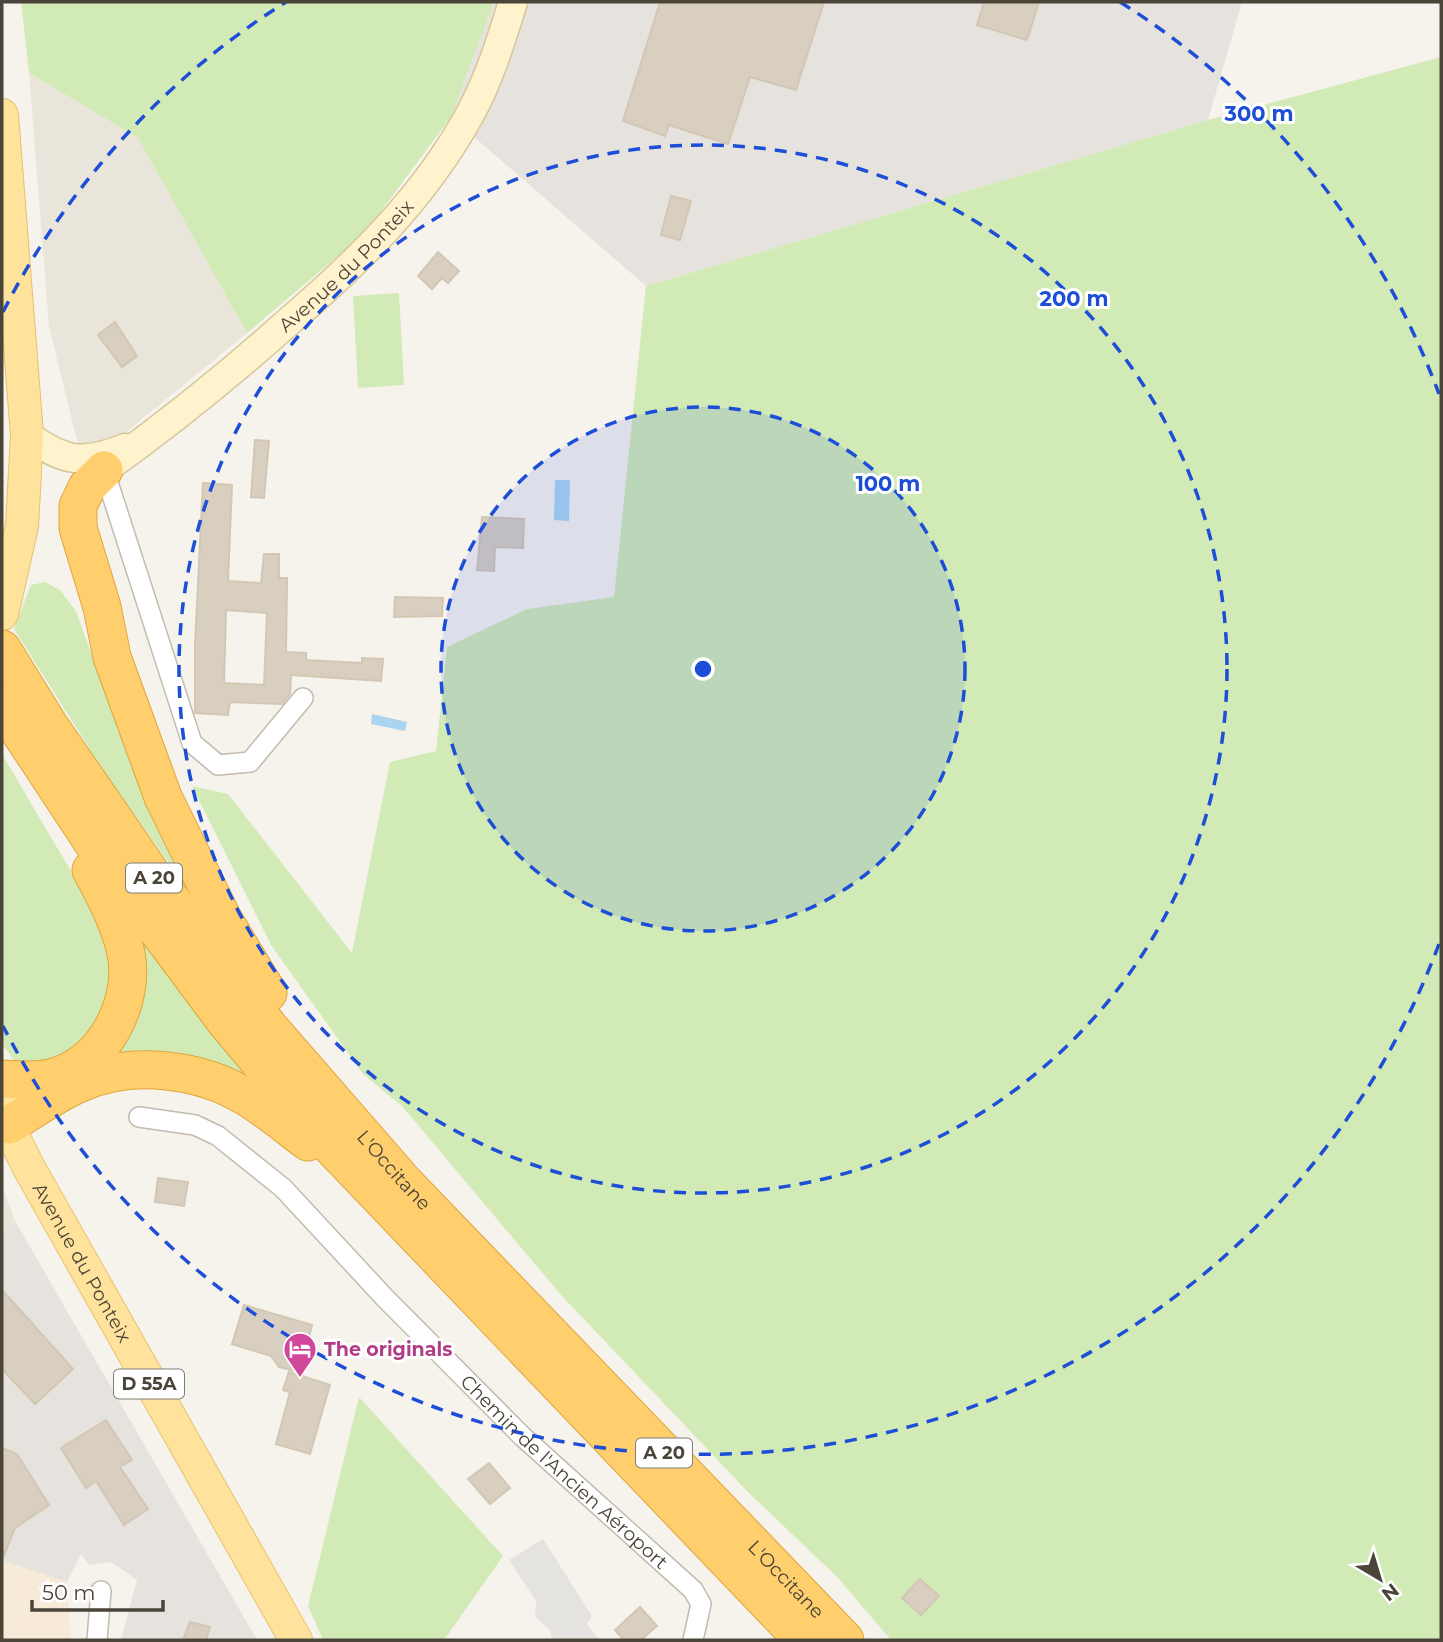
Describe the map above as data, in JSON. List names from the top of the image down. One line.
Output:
{"streets":{"highway":["A 20","L'Occitane"],"main road":["Avenue du Ponteix","D 55A"],"street":["Chemin de l'Ancien Aéroport"]},"places":{"hotel":["The originals"]},"scale_bar":"50 m","north":"bottom right","rings":["300 m","200 m","100 m"]}
